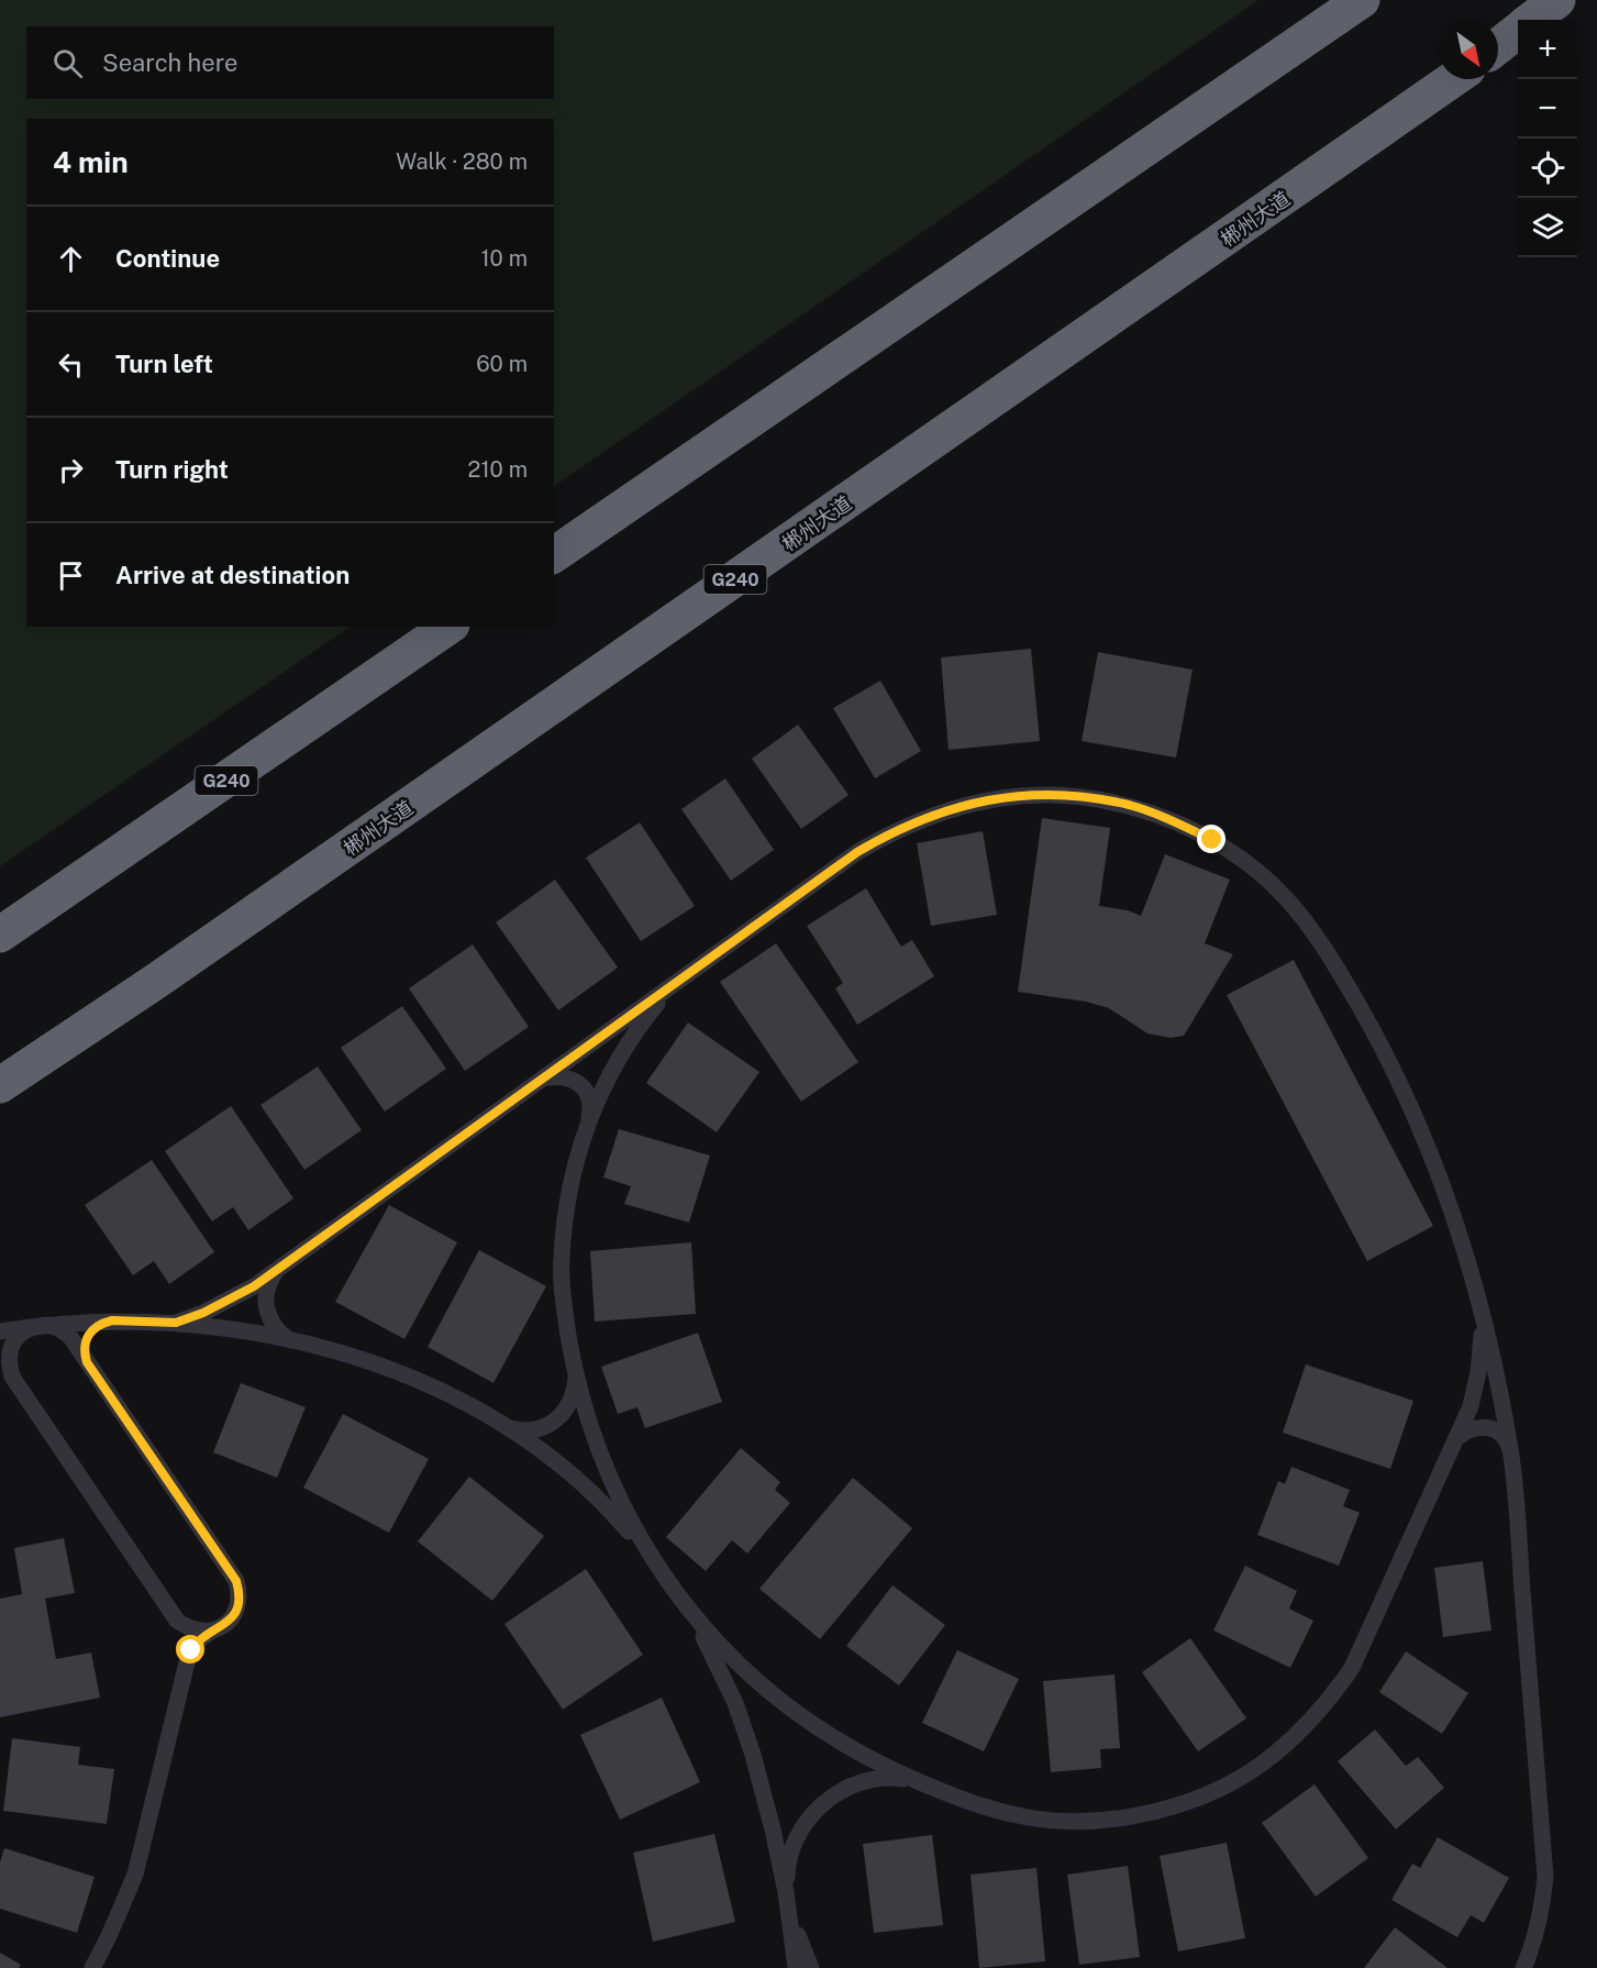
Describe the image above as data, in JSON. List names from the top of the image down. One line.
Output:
{"streets":{"highway":["郴州大道","G240"]},"north":"bottom right","page":{"map_buttons":["+","−"],"search":"Search here","heading":["4 min","Walk · 280 m"],"list":[["Continue","10 m"],["Turn left","60 m"],["Turn right","210 m"],"Arrive at destination"]}}
